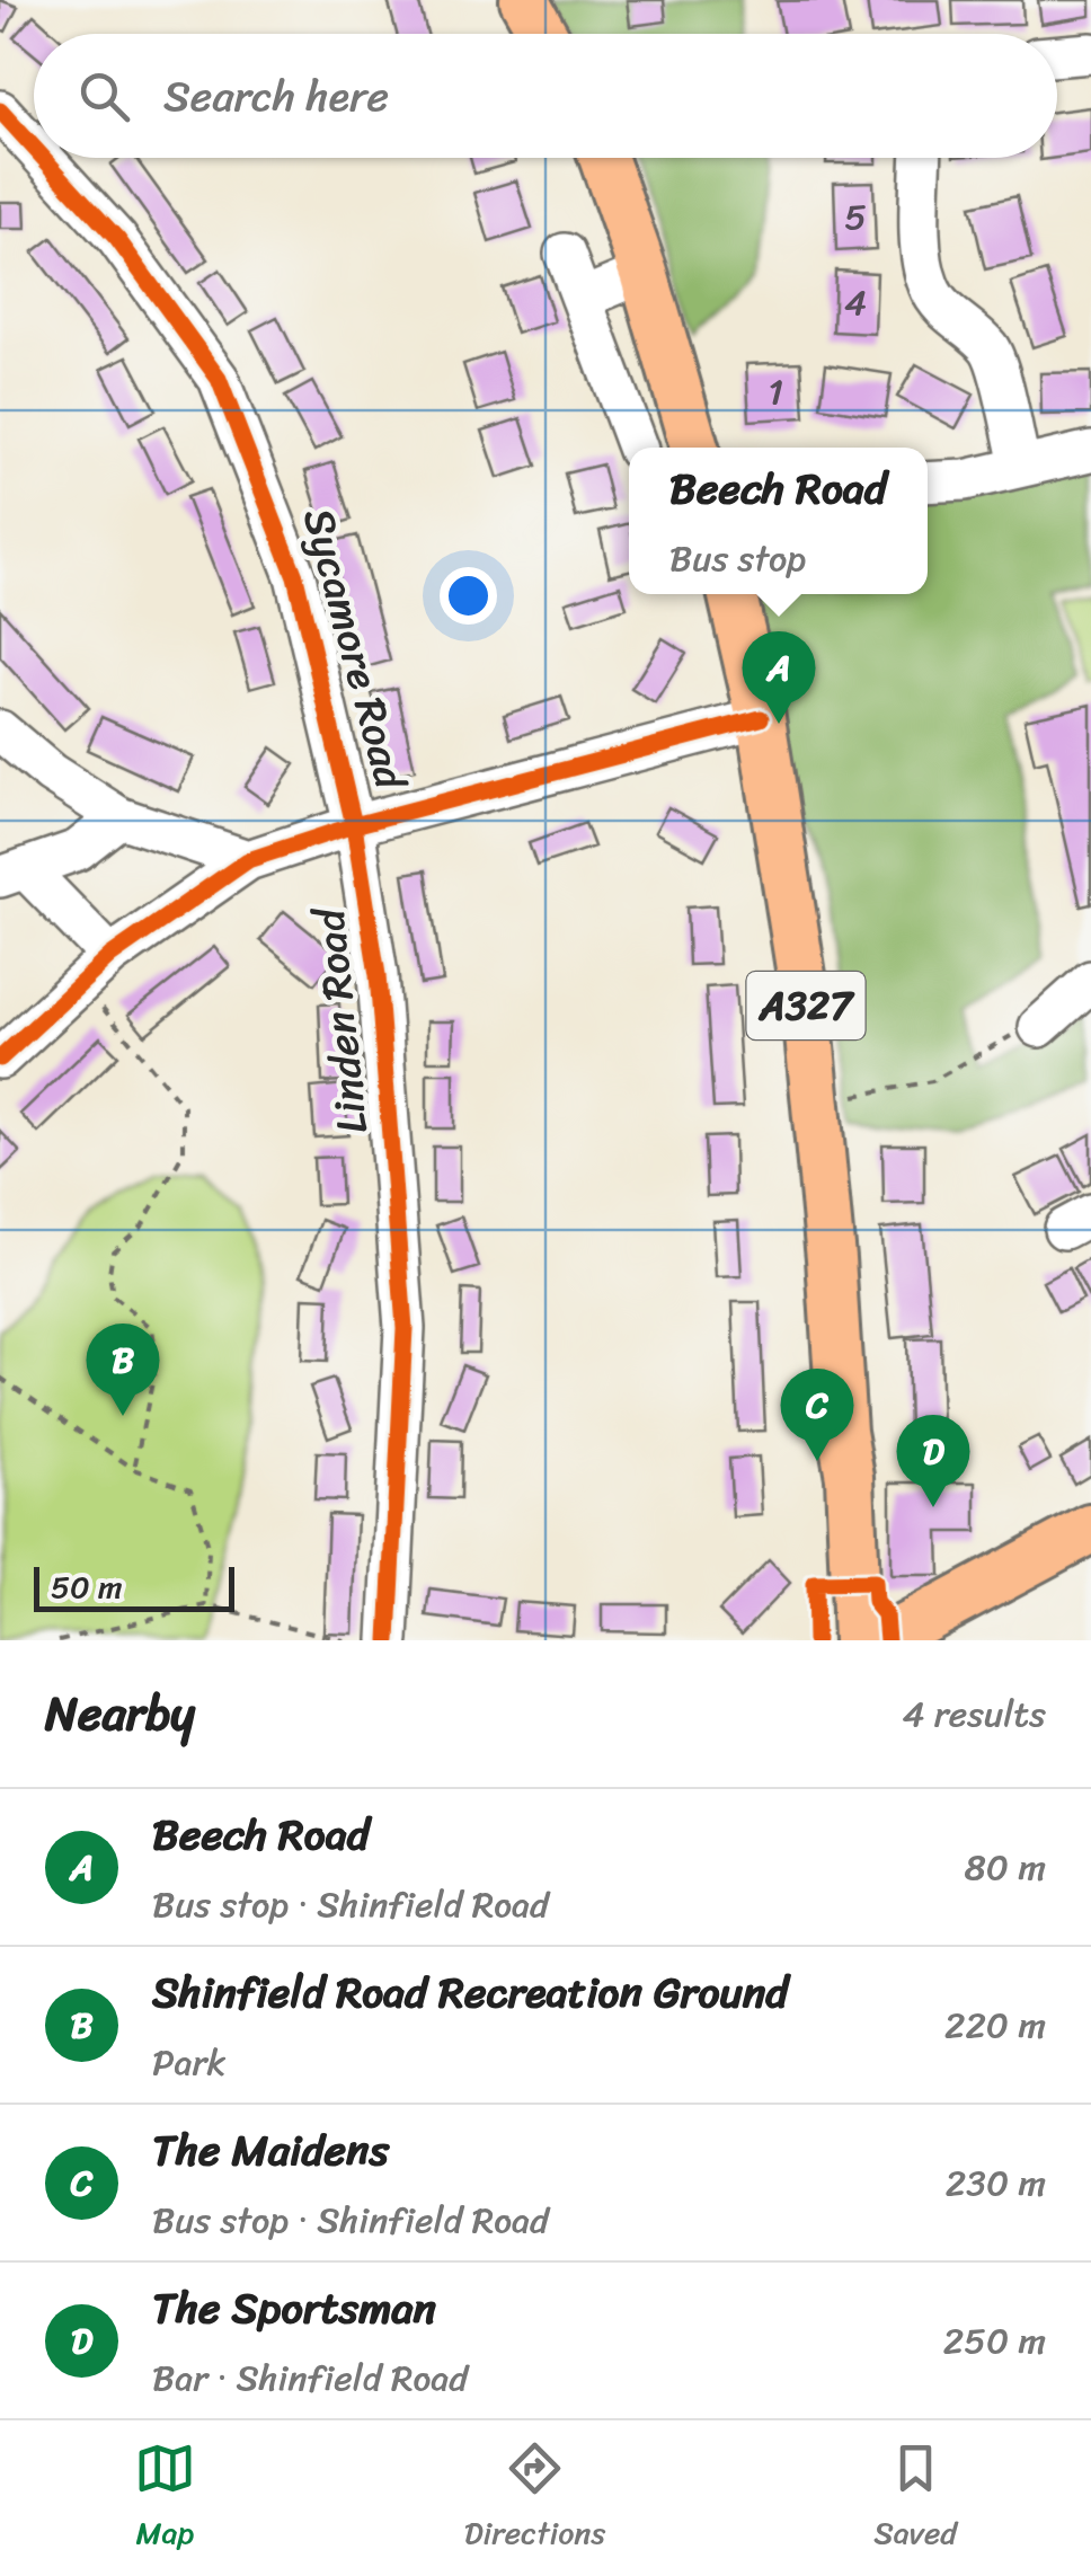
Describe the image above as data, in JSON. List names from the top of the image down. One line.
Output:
{"streets":{"main road":["A327"],"street":["Sycamore Road","Linden Road"]},"crossings":[["Sycamore Road","Linden Road"]],"house_numbers":["5","4","1"],"scale_bar":"50 m","page":{"search":"Search here","popup":["Beech Road","Bus stop"],"pins":["A","B","C","D"],"scale":"50 m","heading":["Nearby","4 results"],"list":[{"mark":"A","name":"Beech Road","note":"Bus stop · Shinfield Road","value":"80 m"},{"mark":"B","name":"Shinfield Road Recreation Ground","note":"Park","value":"220 m"},{"mark":"C","name":"The Maidens","note":"Bus stop · Shinfield Road","value":"230 m"},{"mark":"D","name":"The Sportsman","note":"Bar · Shinfield Road","value":"250 m"}],"nav":["Map","Directions","Saved"]}}
